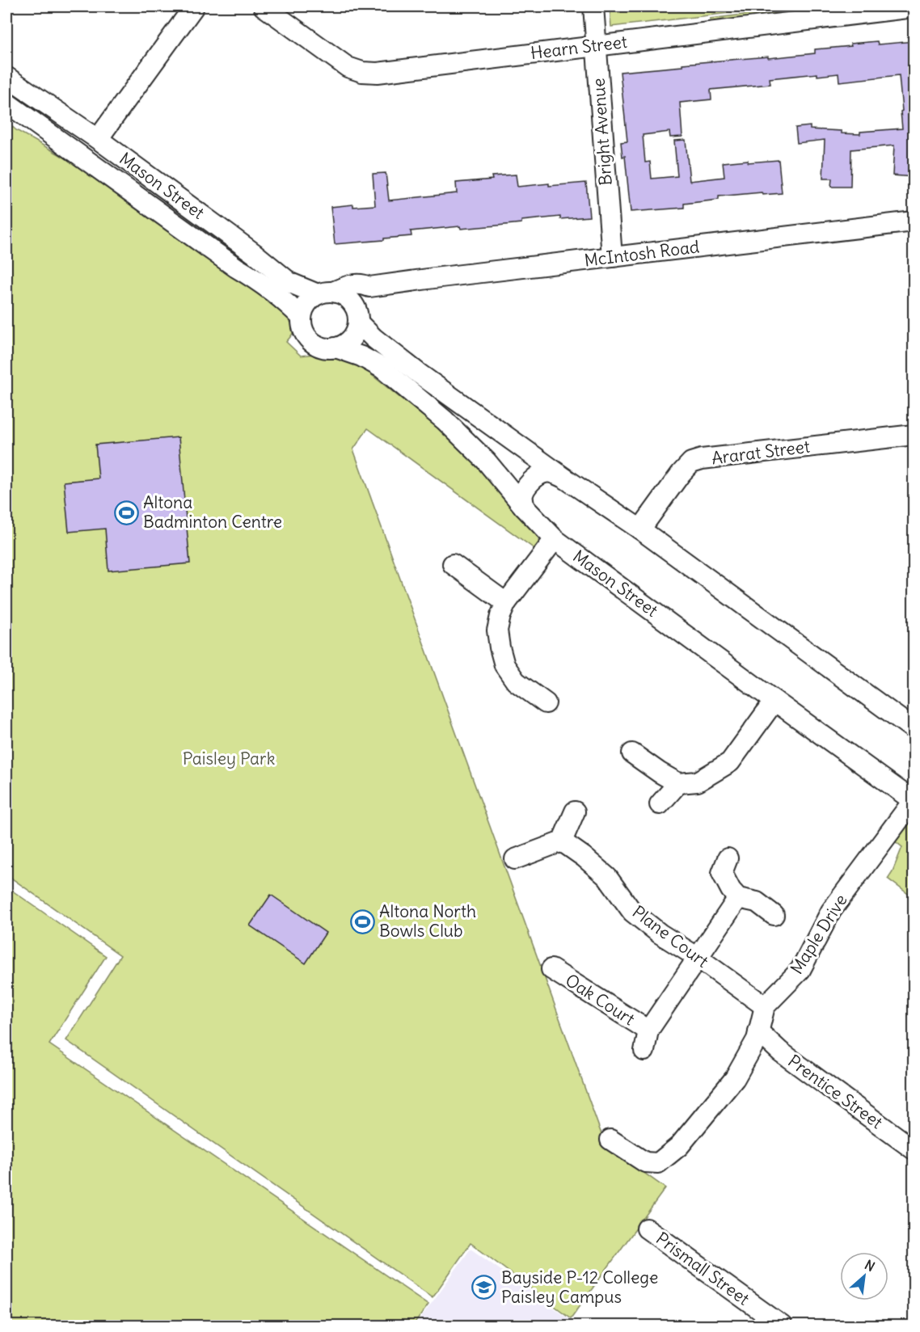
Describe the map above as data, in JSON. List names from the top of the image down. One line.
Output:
{"streets":{"street":["Hearn Street","Bright Avenue","Mason Street","McIntosh Road","Ararat Street","Maple Drive","Plane Court","Oak Court","Prentice Street","Prismall Street"]},"crossings":[["Hearn Street","Bright Avenue"],["Bright Avenue","McIntosh Road"],["Mason Street","McIntosh Road"],["Mason Street","Maple Drive"],["Maple Drive","Plane Court"],["Maple Drive","Prentice Street"],["Plane Court","Oak Court"]],"parks":["Paisley Park"],"places":{"sports":["Altona Badminton Centre","Altona North Bowls Club"],"school or university":["Bayside P-12 College Paisley Campus"]},"north":"top right"}
